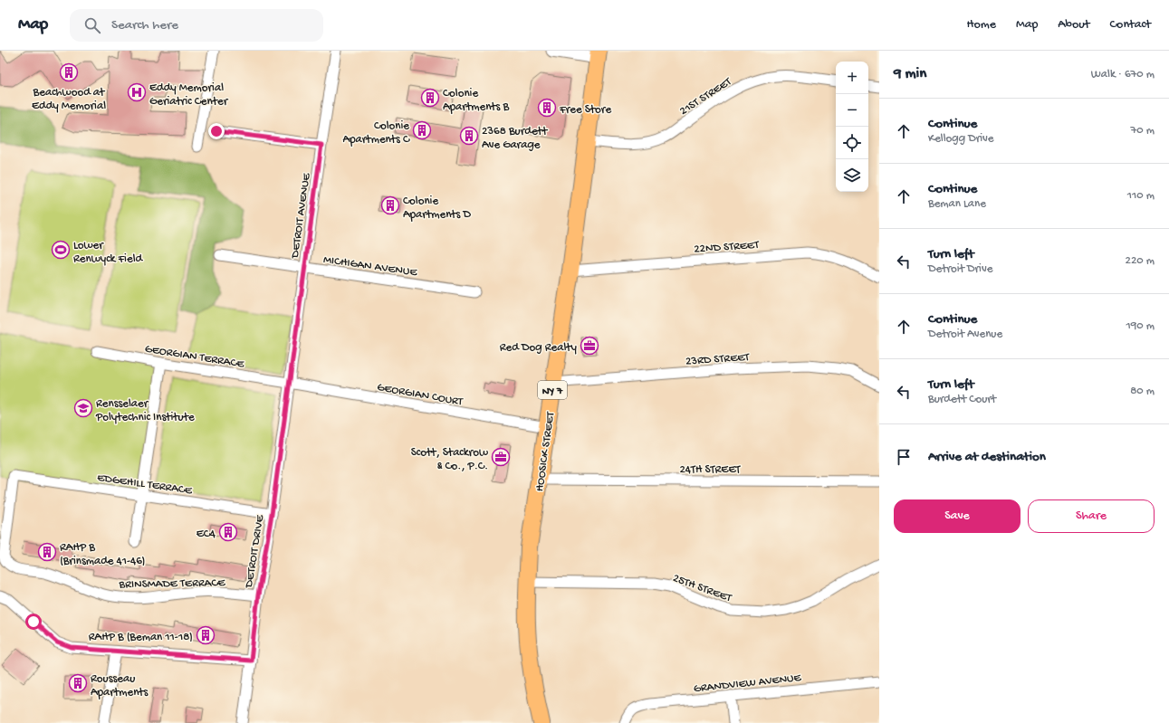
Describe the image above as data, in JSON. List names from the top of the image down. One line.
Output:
{"streets":{"highway":["NY 7","HOOSICK STREET"],"street":["21ST STREET","DETROIT AVENUE","22ND STREET","MICHIGAN AVENUE","GEORGIAN TERRACE","23RD STREET","GEORGIAN COURT","24TH STREET","EDGEHILL TERRACE","DETROIT DRIVE","BRINSMADE TERRACE","25TH STREET","GRANDVIEW AVENUE"]},"crossings":[["21ST STREET","HOOSICK STREET"],["DETROIT AVENUE","MICHIGAN AVENUE"],["DETROIT AVENUE","GEORGIAN TERRACE"],["DETROIT AVENUE","GEORGIAN COURT"],["DETROIT AVENUE","DETROIT DRIVE"],["22ND STREET","HOOSICK STREET"],["GEORGIAN TERRACE","GEORGIAN COURT"],["GEORGIAN TERRACE","DETROIT DRIVE"],["23RD STREET","HOOSICK STREET"],["GEORGIAN COURT","HOOSICK STREET"],["GEORGIAN COURT","DETROIT DRIVE"],["HOOSICK STREET","24TH STREET"],["HOOSICK STREET","25TH STREET"],["EDGEHILL TERRACE","DETROIT DRIVE"],["EDGEHILL TERRACE","BRINSMADE TERRACE"],["DETROIT DRIVE","BRINSMADE TERRACE"]],"places":{"building":["Beachwood at Eddy Memorial","Colonie Apartments B","Free Store","Colonie Apartments C","2368 Burdett Ave Garage","Colonie Apartments D","EC4","RAHP B (Brinsmade 41-46)","RAHP B (Beman 11-18)","Rousseau Apartments"],"hospital":["Eddy Memorial Geriatric Center"],"sports":["Lower Renwyck Field"],"office":["Red Dog Realty","Scott, Stackrow & Co., P.C."],"school or university":["Rensselaer Polytechnic Institute"]},"page":{"header":"Map","search":"Search here","nav":["Home","Map","About","Contact"],"heading":["9 min","Walk · 670 m"],"map_buttons":["+","−"],"list":[["Continue","Kellogg Drive","70 m"],["Continue","Beman Lane","110 m"],["Turn left","Detroit Drive","220 m"],["Continue","Detroit Avenue","190 m"],["Turn left","Burdett Court","80 m"],"Arrive at destination"],"buttons":["Save","Share"]}}
